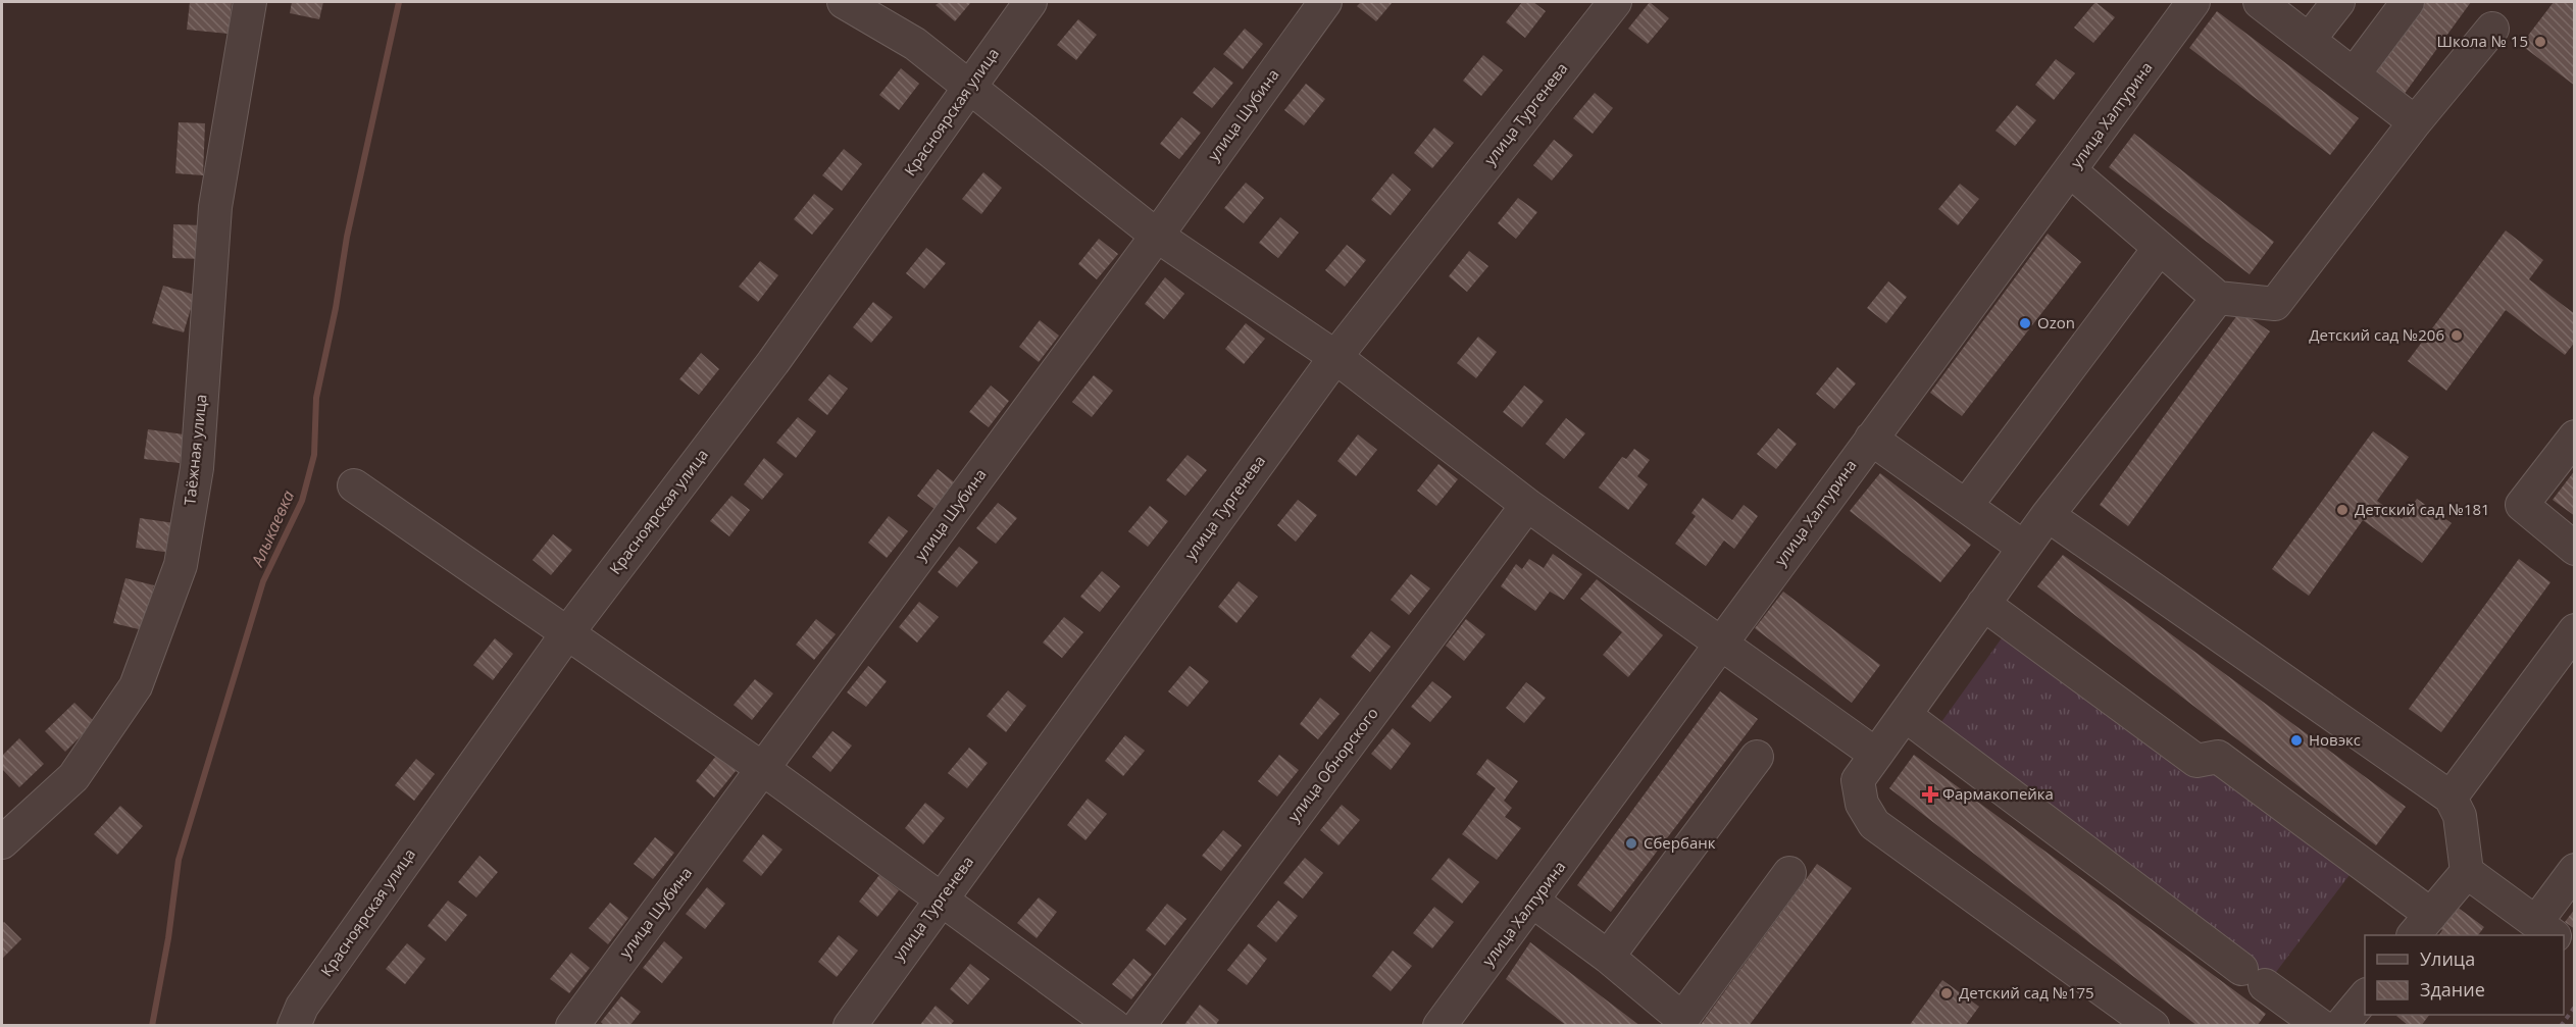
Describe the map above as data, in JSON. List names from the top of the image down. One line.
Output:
{"streets":{"street":["Красноярская улица","улица Тургенева","улица Шубина","улица Халтурина","Таёжная улица","улица Обнорского"]},"water":["Алыкаевка"],"places":{"other":["Школа № 15","Ozon","Детский сад №206","Детский сад №181","Новэкс","Сбербанк","Детский сад №175"],"health":["Фармакопейка"]},"legend":["Улица","Здание"]}
